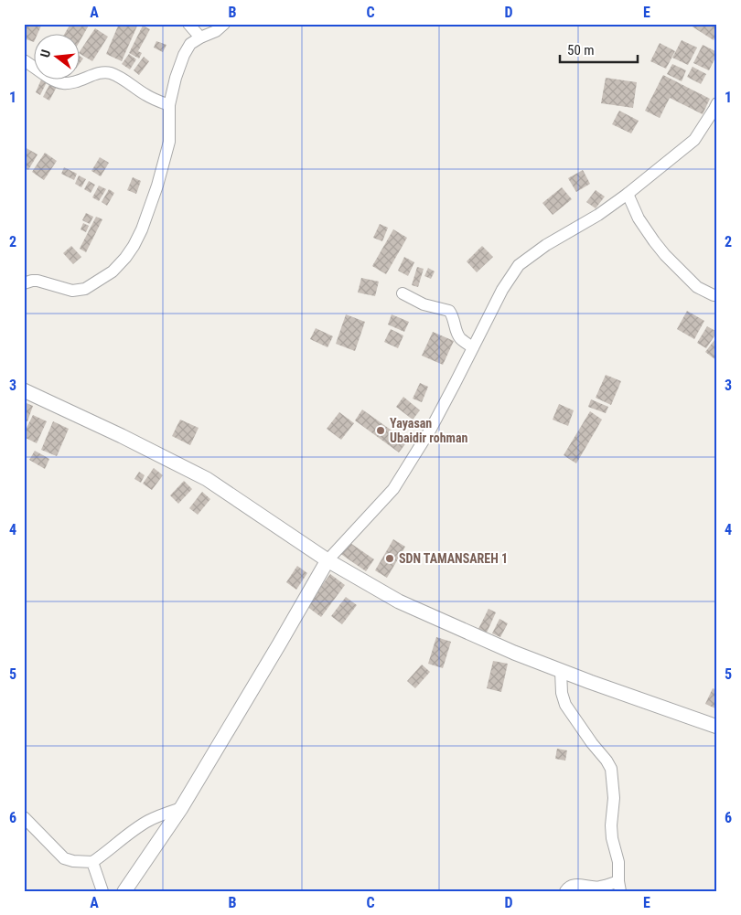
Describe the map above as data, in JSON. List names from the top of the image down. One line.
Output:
{"places":["Yayasan Ubaidir rohman","SDN TAMANSAREH 1"],"scale_bar":"50 m","north":"left","grid":{"columns":["A","B","C","D","E"],"rows":["1","2","3","4","5","6"]}}
